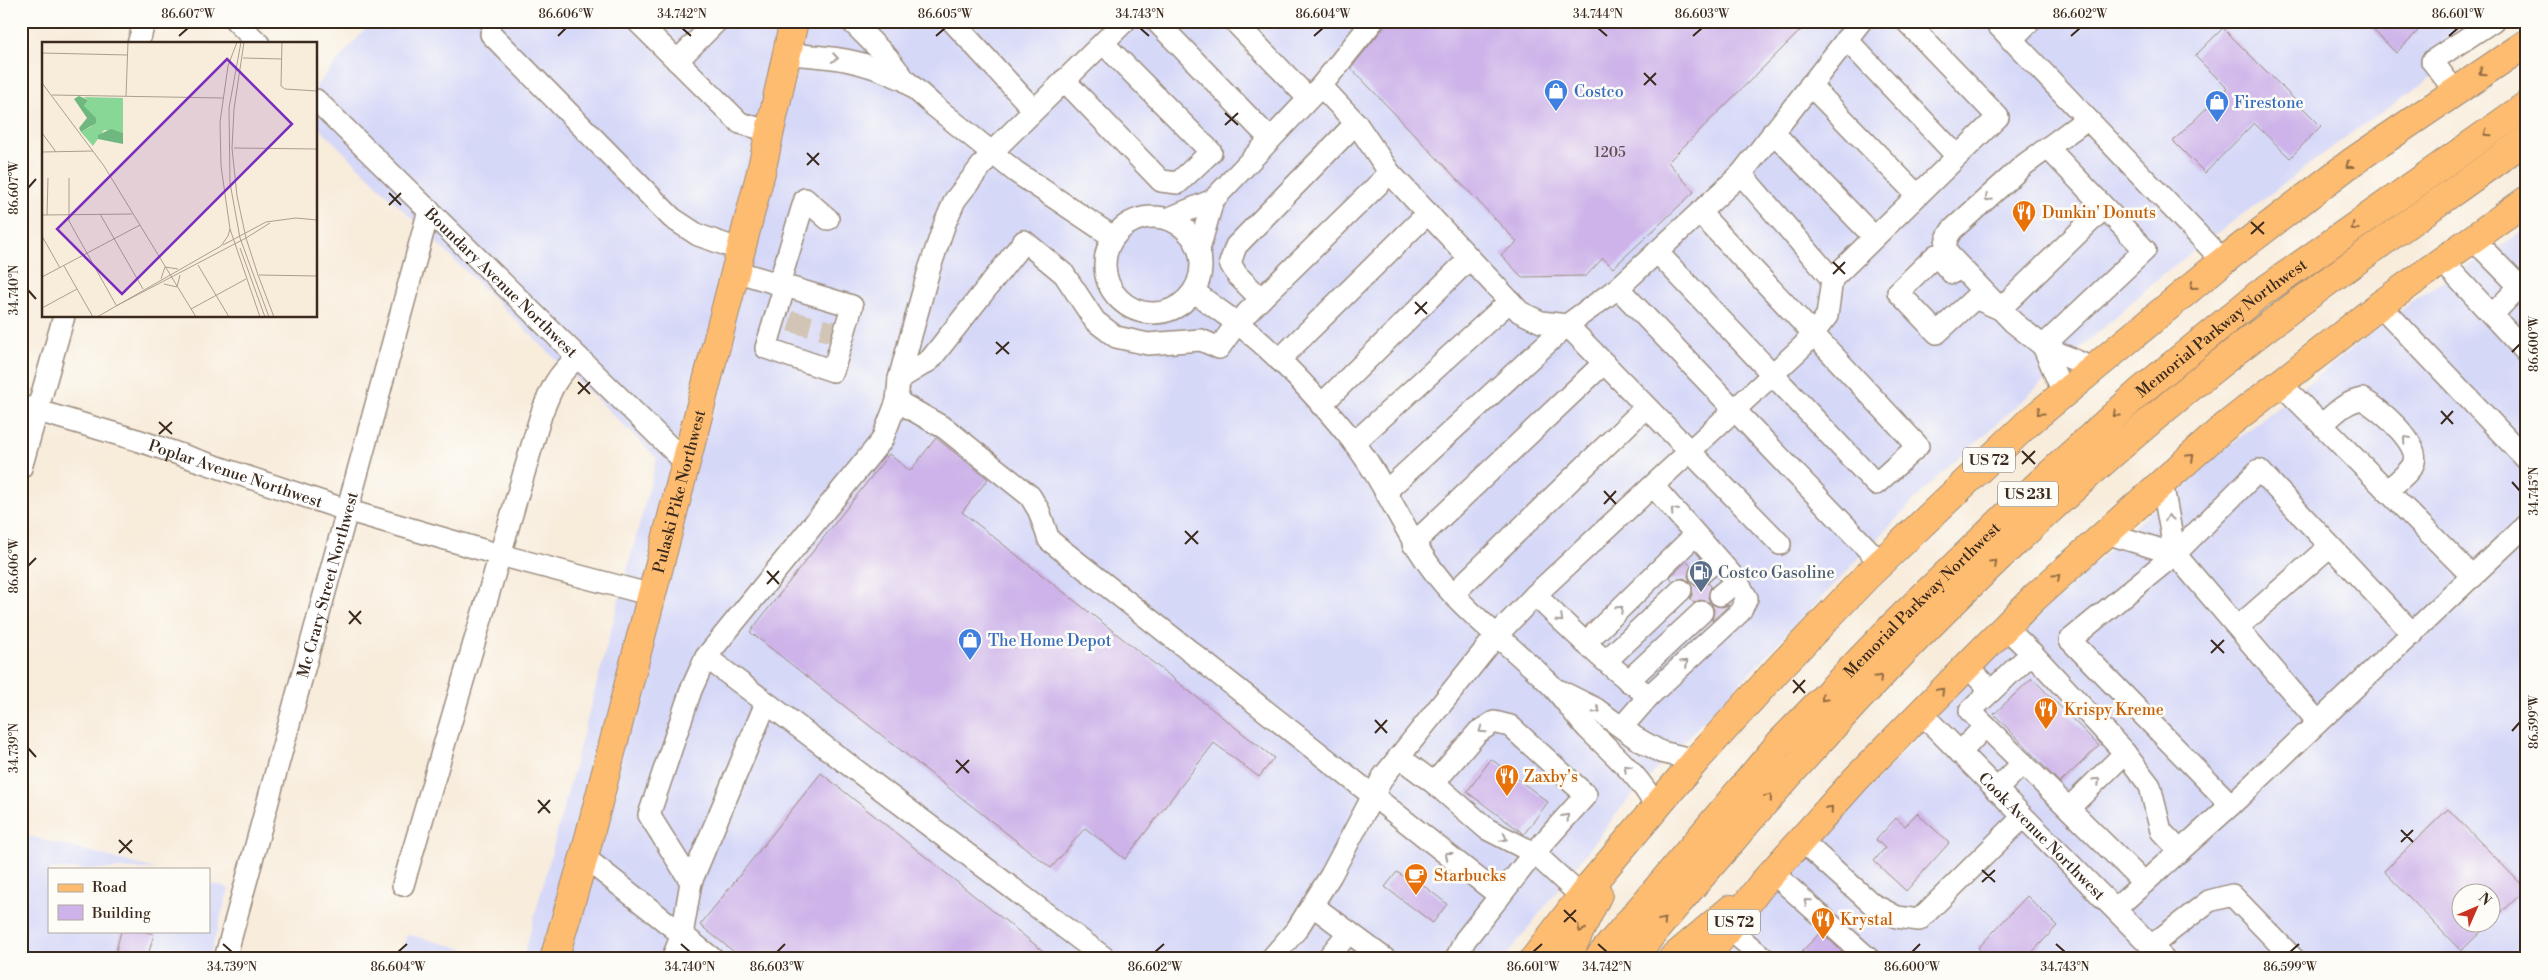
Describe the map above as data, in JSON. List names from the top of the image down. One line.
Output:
{"streets":{"main road":["Memorial Parkway Northwest","US 72","Pulaski Pike Northwest","US 231"],"street":["Boundary Avenue Northwest","Poplar Avenue Northwest","Mc Crary Street Northwest","Cook Avenue Northwest"]},"crossings":[["Boundary Avenue Northwest","Pulaski Pike Northwest"],["Boundary Avenue Northwest","Mc Crary Street Northwest"],["US 72","Cook Avenue Northwest"],["Poplar Avenue Northwest","Pulaski Pike Northwest"],["Poplar Avenue Northwest","Mc Crary Street Northwest"]],"places":{"shop":["Costco","Firestone","The Home Depot"],"restaurant":["Dunkin' Donuts","Krispy Kreme","Zaxby's","Krystal"],"fuel station":["Costco Gasoline"],"cafe":["Starbucks"]},"house_numbers":["1205"],"legend":["Road","Building"],"north":"top right","coordinates":["86.607°W","86.606°W","34.742°N","86.605°W","34.743°N","86.604°W","34.744°N","86.603°W","86.602°W","86.601°W","34.740°N","86.600°W","34.745°N","86.599°W","34.739°N"]}
